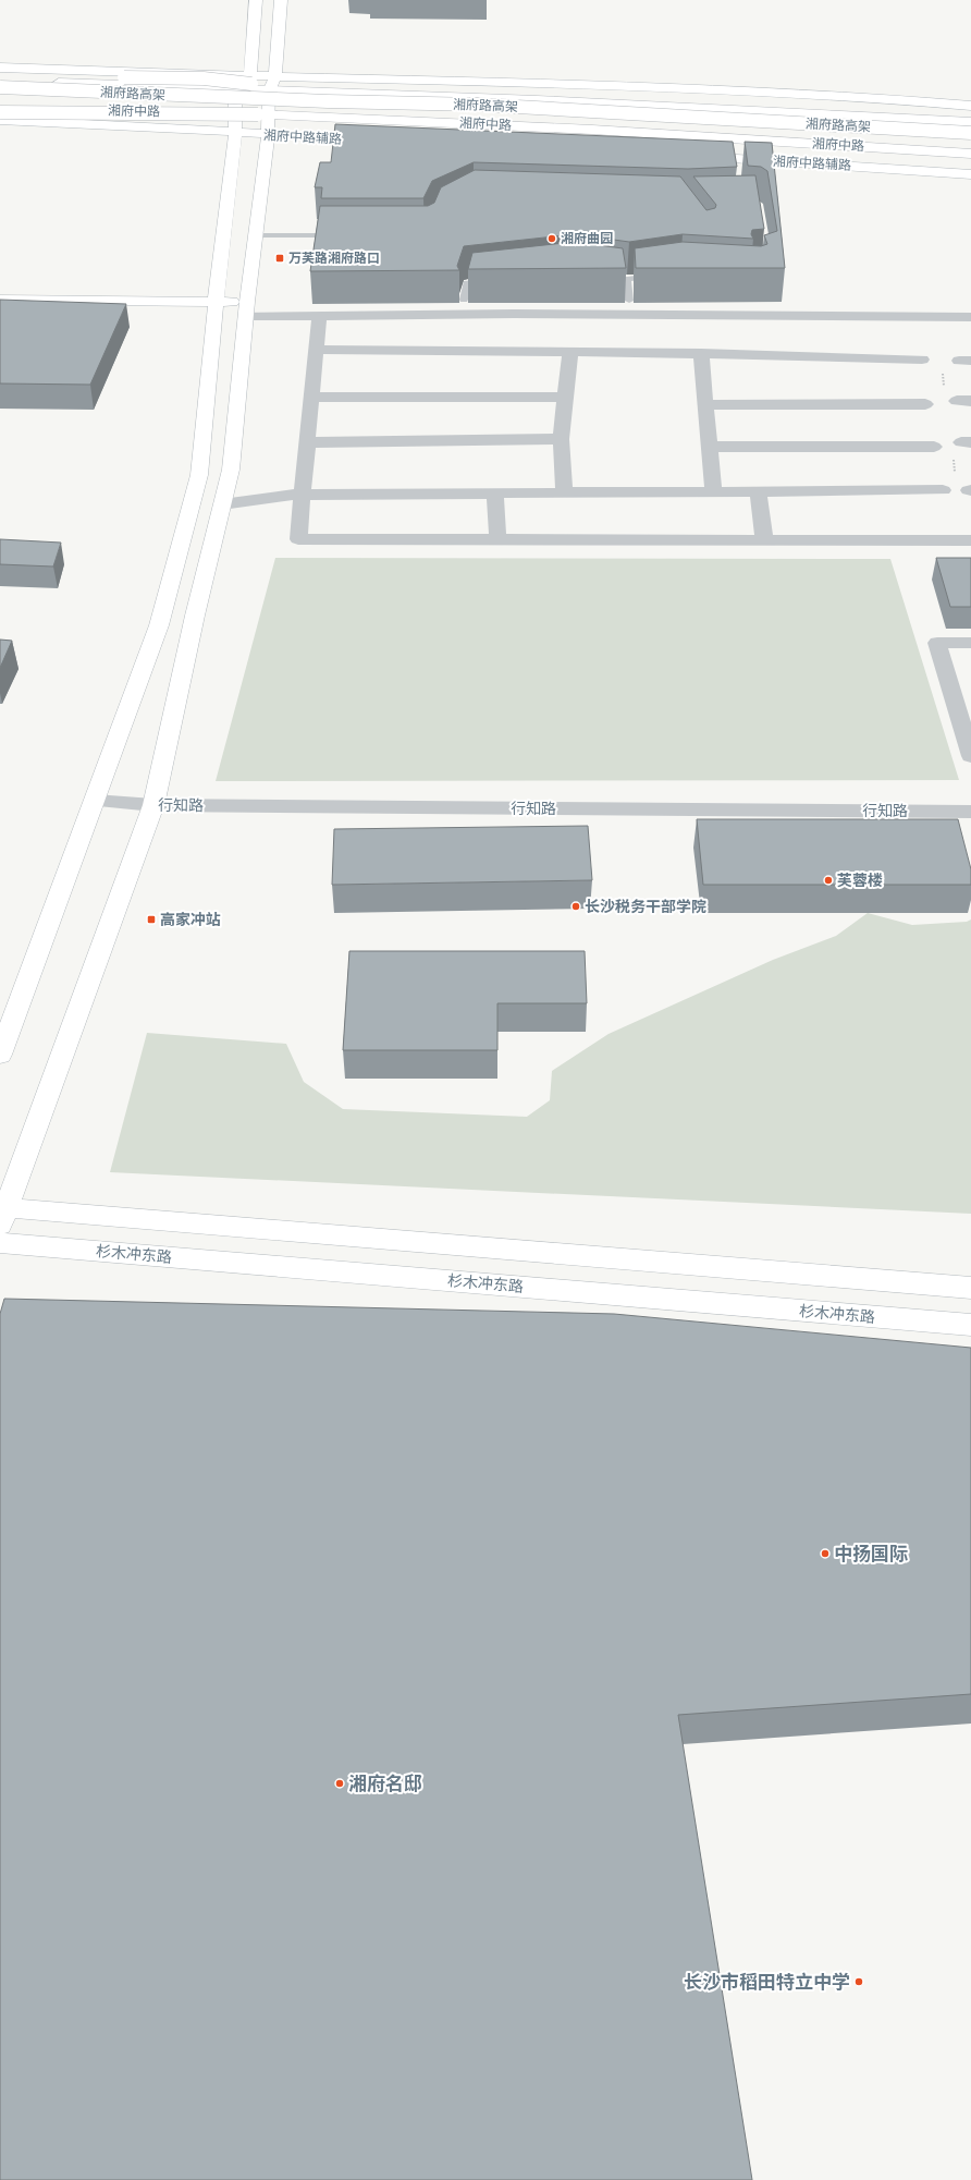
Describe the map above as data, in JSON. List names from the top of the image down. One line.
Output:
{"streets":{"main road":["湘府路高架","湘府中路","湘府中路辅路","杉木冲东路"],"street":["行知路"]},"places":{"other":["湘府曲园","芙蓉楼","长沙税务干部学院","中扬国际","湘府名邸","长沙市稻田特立中学"],"transit":["万芙路湘府路口","高家冲站"]}}
